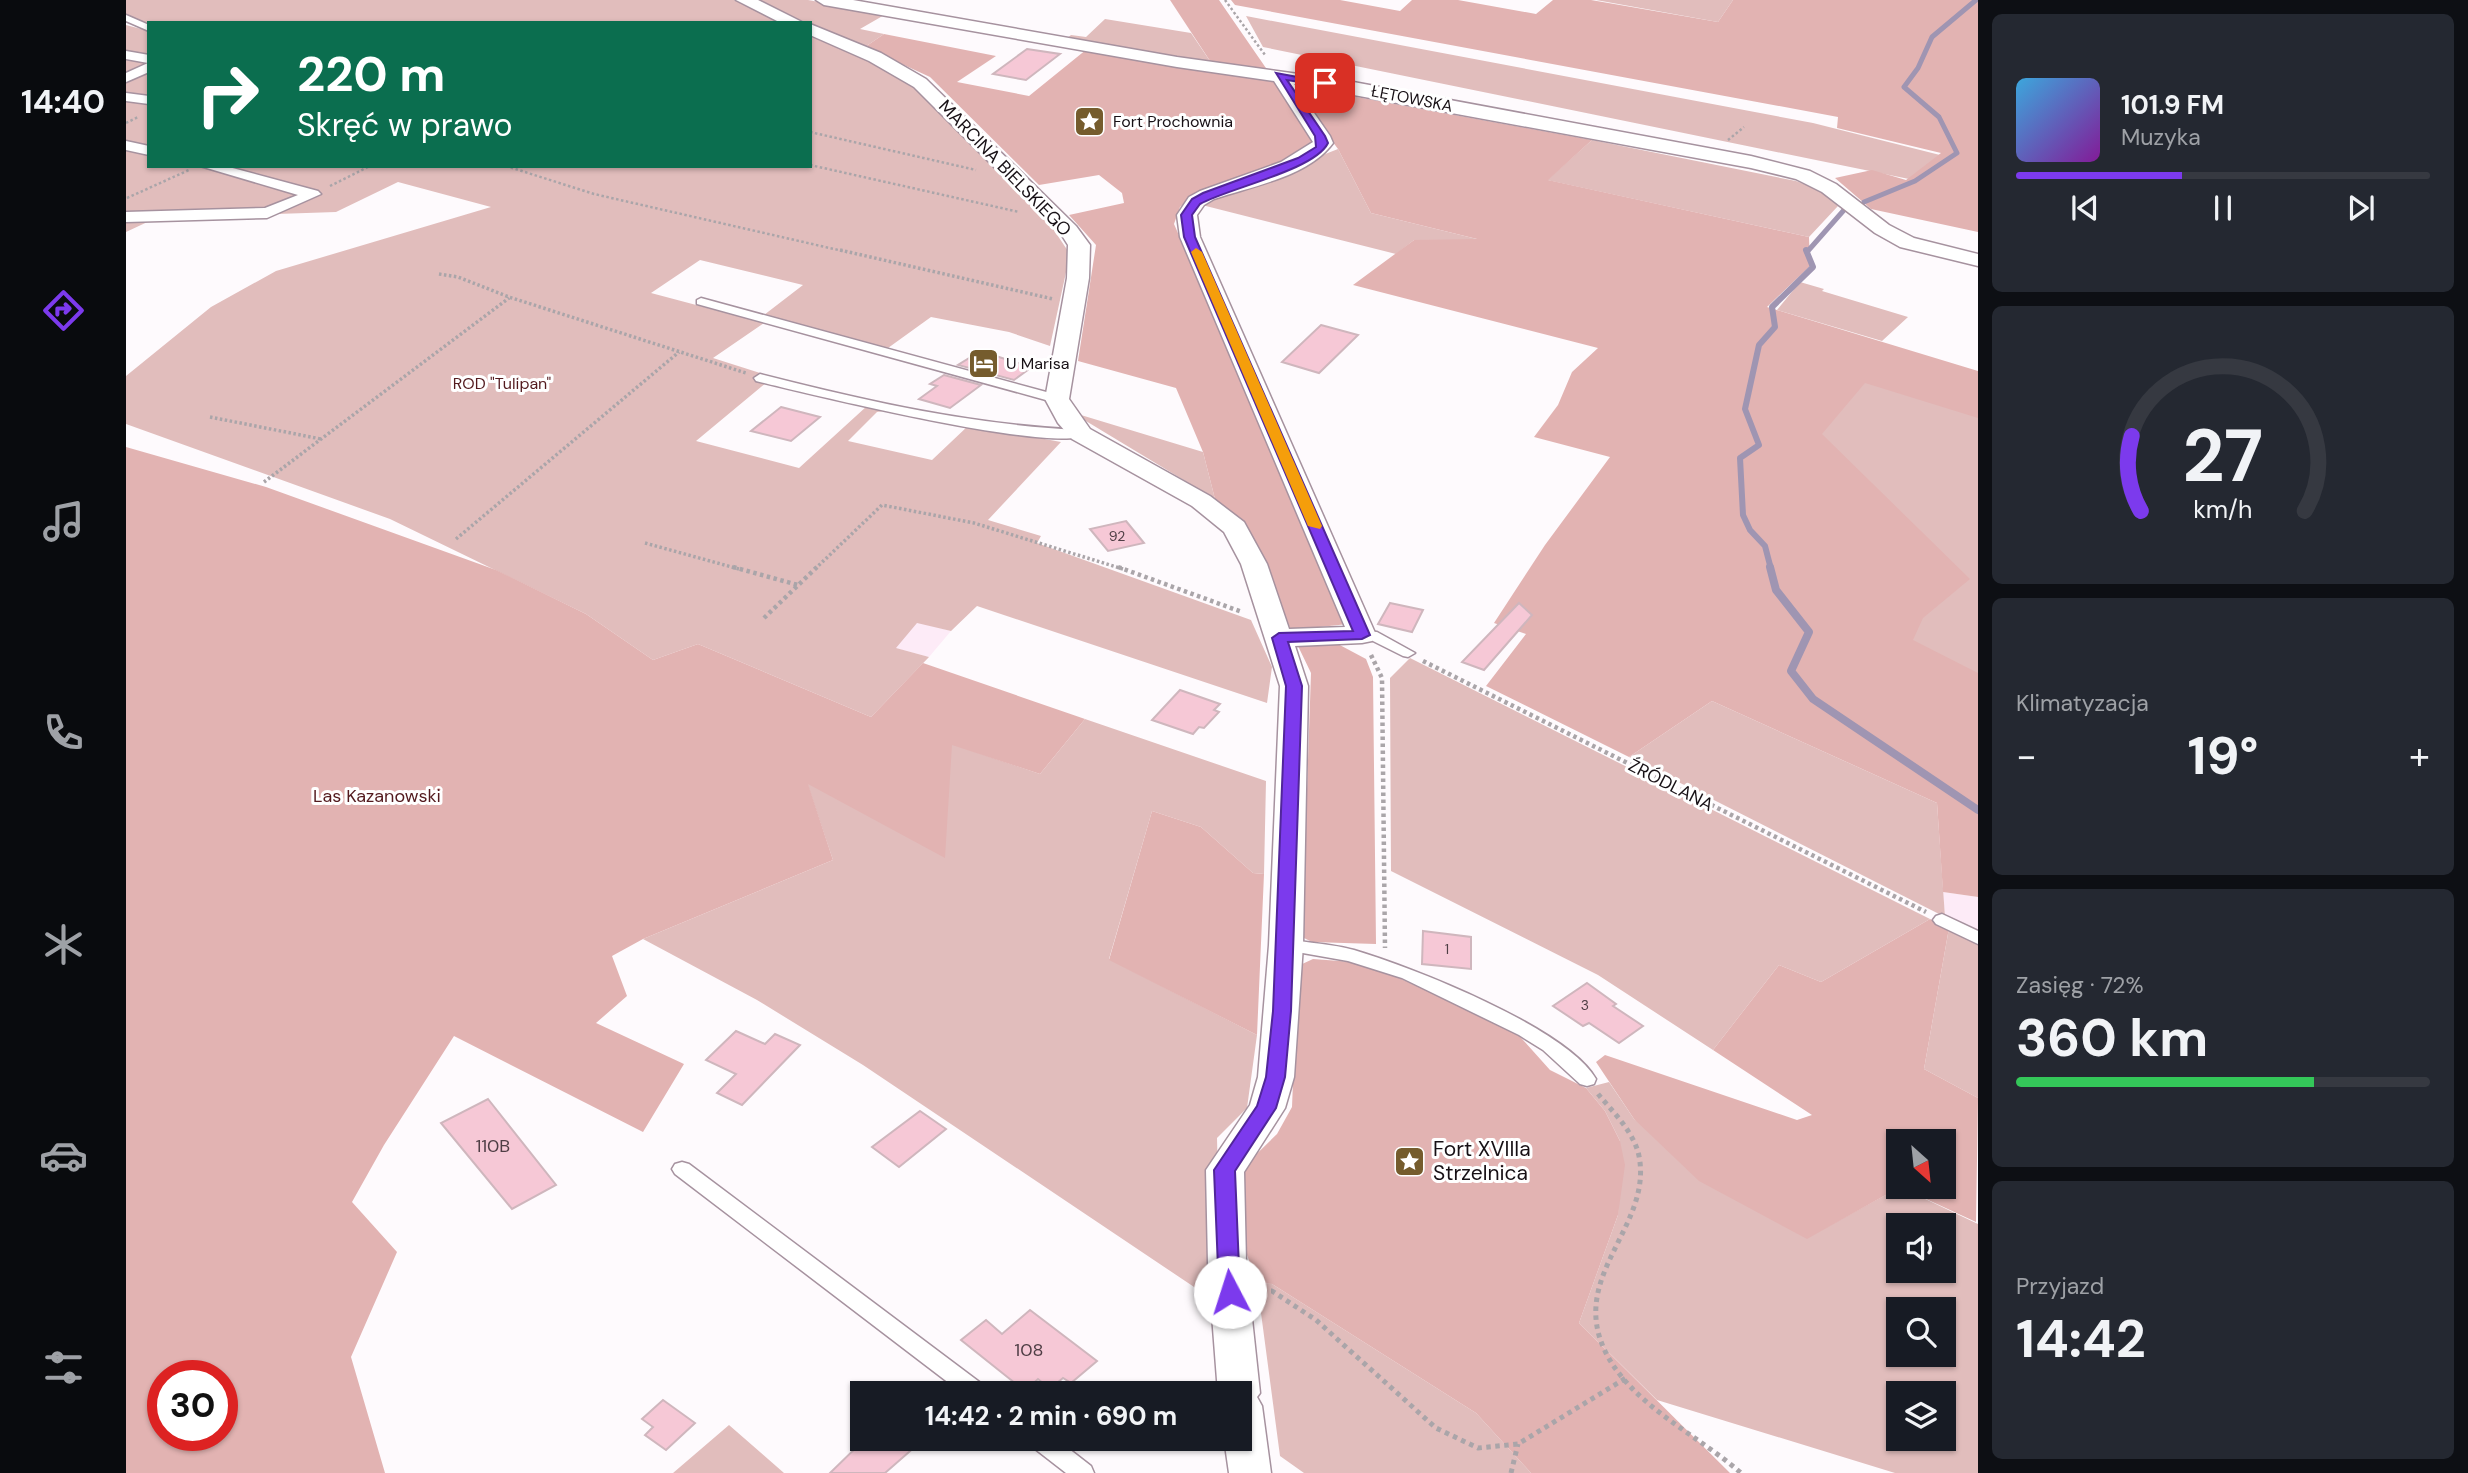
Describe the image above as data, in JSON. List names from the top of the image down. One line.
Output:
{"streets":{"street":["ŁĘTOWSKA","MARCINA BIELSKIEGO"],"path":["ŹRÓDLANA"]},"parks":["ROD \"Tulipan\"","Las Kazanowski"],"places":{"place":["Fort Prochownia","Fort XVIIIa Strzelnica"],"hotel":["U Marisa"]},"house_numbers":["92","1","3","110B","108"],"north":"bottom right","page":{"tabs":"14:40","turn":["220 m","Skręć w prawo"],"song":["101.9 FM","Muzyka"],"tile":["Klimatyzacja",["Zasięg · 72%","360 km"],["Przyjazd","14:42"]],"heat":["−","19°","+"],"limit":"30","trip":"14:42 · 2 min · 690 m","gauge":["27","km/h"]}}
